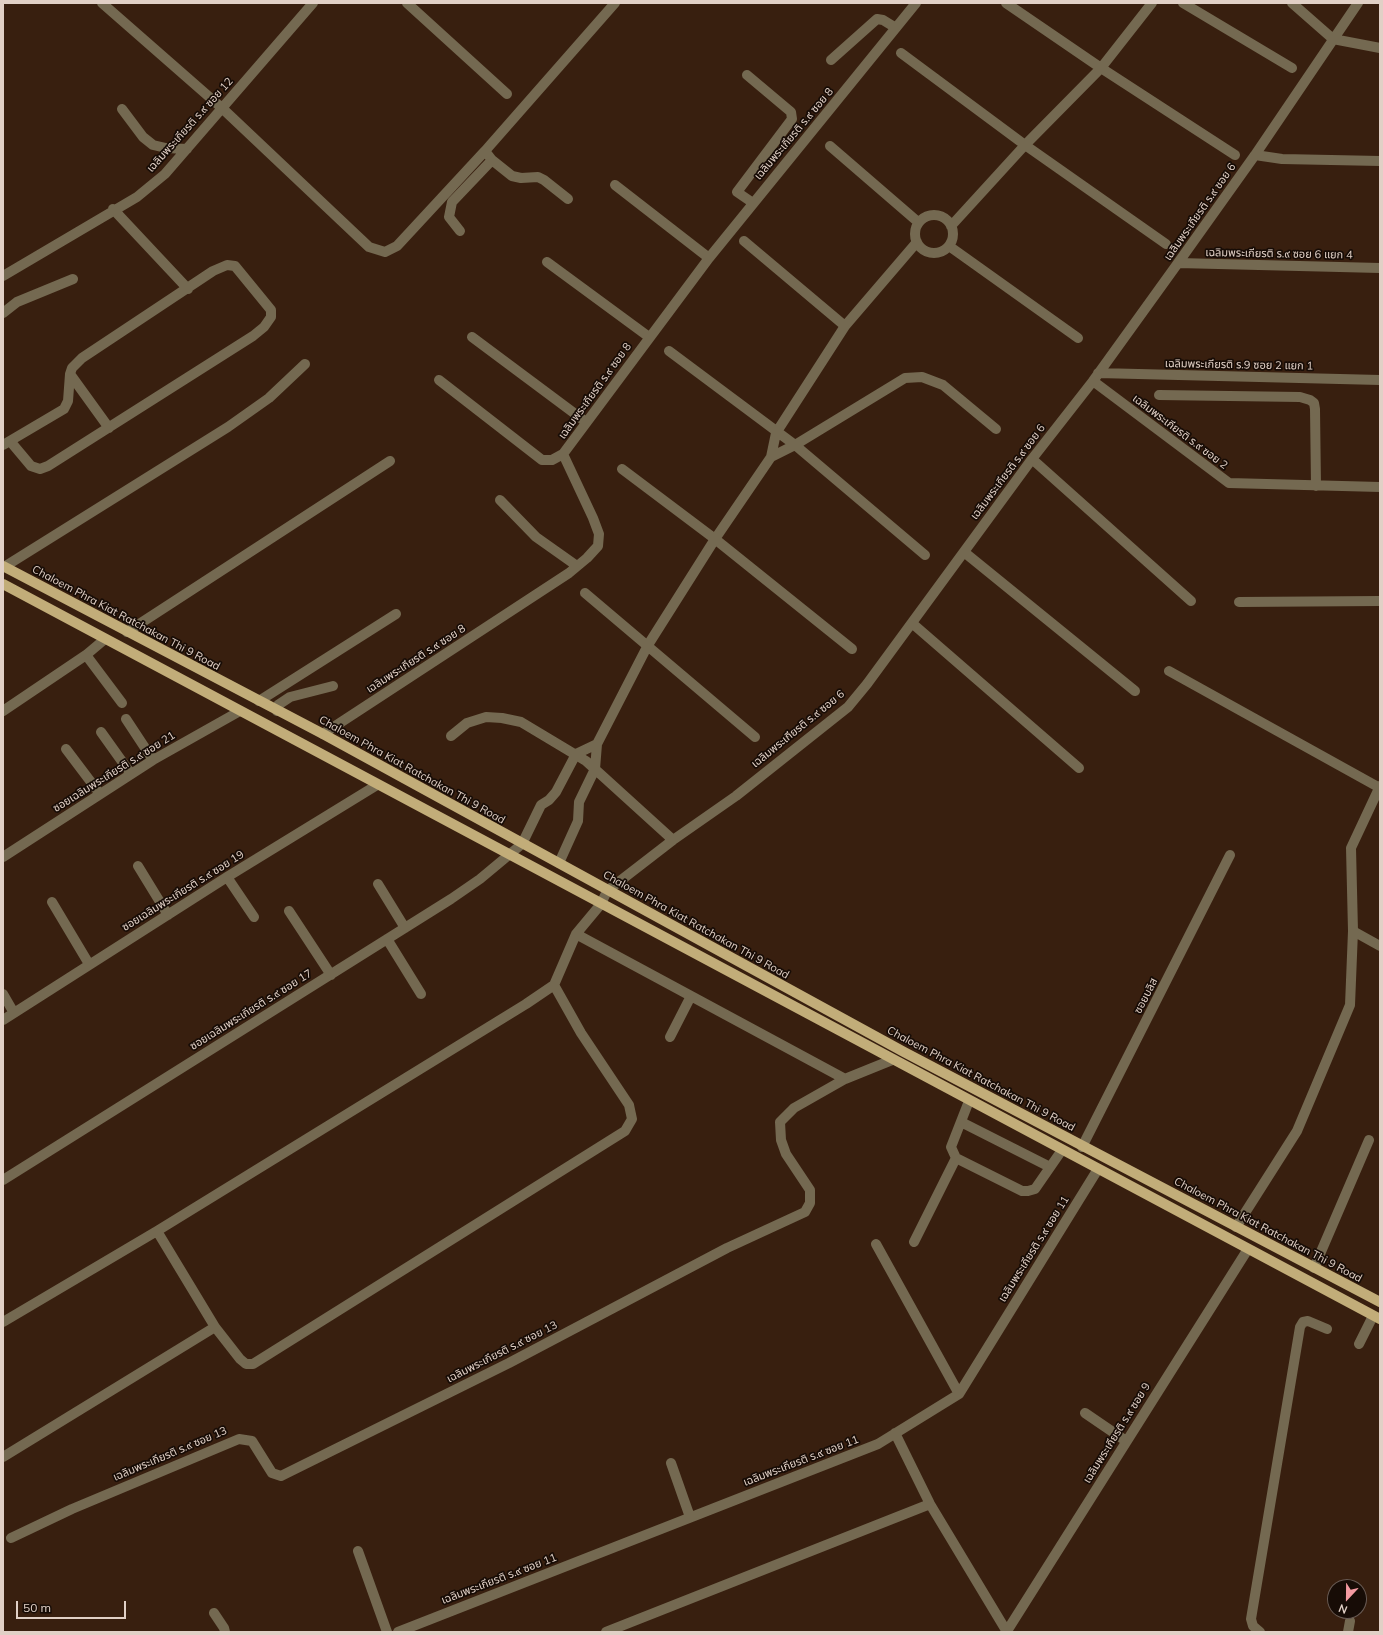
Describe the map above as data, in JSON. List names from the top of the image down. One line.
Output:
{"streets":{"main road":["Chaloem Phra Kiat Ratchakan Thi 9 Road"],"street":["เฉลิมพระเกียรติ ร.๙ ซอย 12","เฉลิมพระเกียรติ ร.๙ ซอย 8","เฉลิมพระเกียรติ ร.๙ ซอย 6","เฉลิมพระเกียรติ ร.๙ ซอย 6 แยก 4","เฉลิมพระเกียรติ ร.9 ซอย 2 แยก 1","เฉลิมพระเกียรติ ร.๙ ซอย 2","ซอยเฉลิมพระเกียรติ ร.๙ ซอย 21","ซอยเฉลิมพระเกียรติ ร.๙ ซอย 19","ซอยบลิส","ซอยเฉลิมพระเกียรติ ร.๙ ซอย 17","เฉลิมพระเกียรติ ร.๙ ซอย 11","เฉลิมพระเกียรติ ร.๙ ซอย 13","เฉลิมพระเกียรติ ร.๙ ซอย 9"]},"crossings":[["เฉลิมพระเกียรติ ร.๙ ซอย 8","Chaloem Phra Kiat Ratchakan Thi 9 Road"],["เฉลิมพระเกียรติ ร.๙ ซอย 6","เฉลิมพระเกียรติ ร.๙ ซอย 6 แยก 4"],["เฉลิมพระเกียรติ ร.๙ ซอย 6","เฉลิมพระเกียรติ ร.9 ซอย 2 แยก 1"],["เฉลิมพระเกียรติ ร.๙ ซอย 6","เฉลิมพระเกียรติ ร.๙ ซอย 2"],["เฉลิมพระเกียรติ ร.๙ ซอย 6","Chaloem Phra Kiat Ratchakan Thi 9 Road"],["เฉลิมพระเกียรติ ร.9 ซอย 2 แยก 1","เฉลิมพระเกียรติ ร.๙ ซอย 2"],["Chaloem Phra Kiat Ratchakan Thi 9 Road","ซอยบลิส"],["Chaloem Phra Kiat Ratchakan Thi 9 Road","ซอยเฉลิมพระเกียรติ ร.๙ ซอย 17"]],"scale_bar":"50 m","north":"bottom"}
